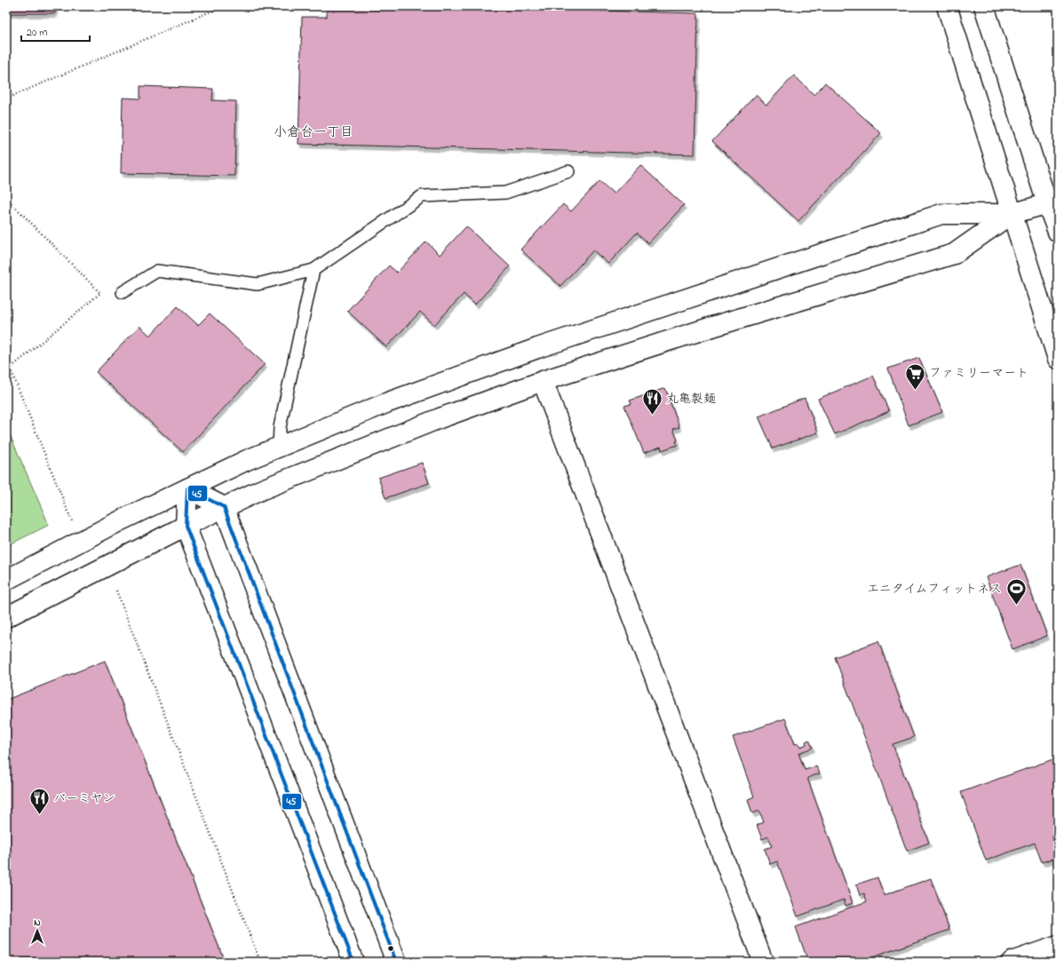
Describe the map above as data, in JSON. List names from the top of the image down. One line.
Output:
{"districts":["小倉台一丁目"],"places":{"supermarket":["ファミリーマート"],"restaurant":["丸亀製麺","バーミヤン"],"sports":["エニタイムフィットネス"]},"lines":["transit line 45"],"scale_bar":"20 m","north":"top"}
